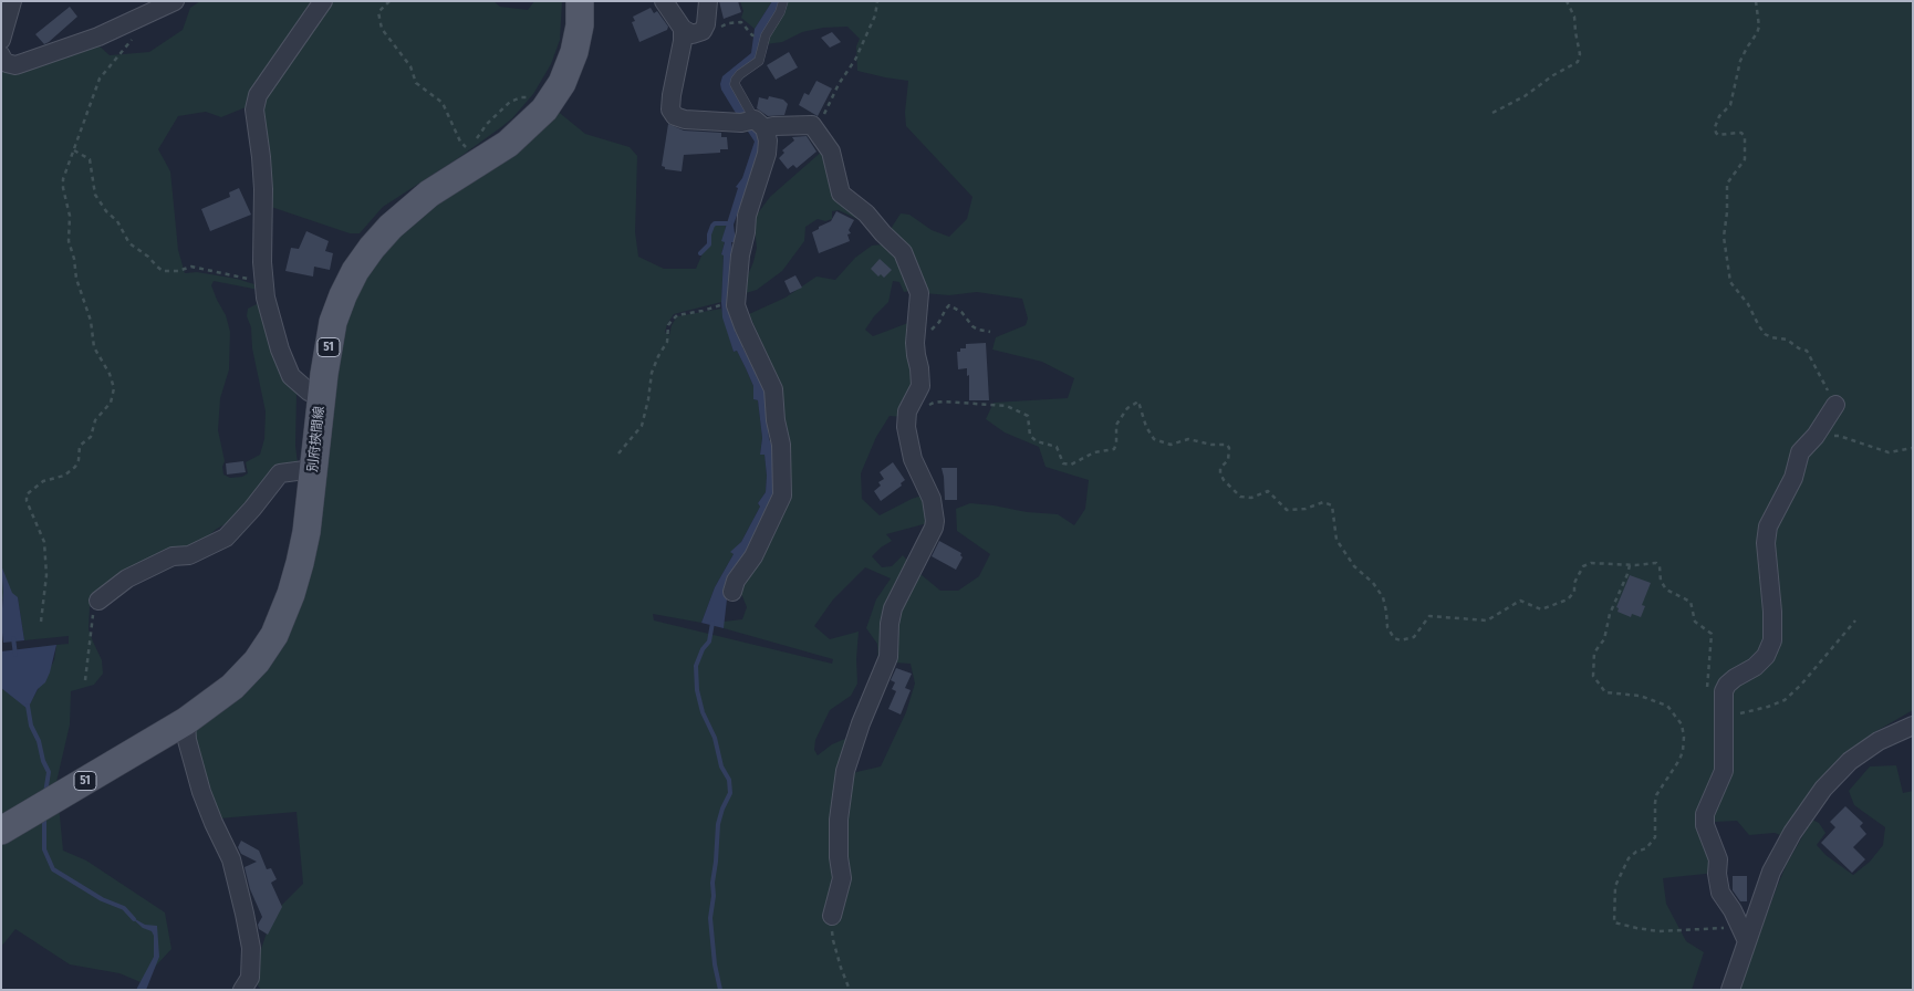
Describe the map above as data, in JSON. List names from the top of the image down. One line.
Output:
{"streets":{"main road":["51","別府挾間線"]}}
